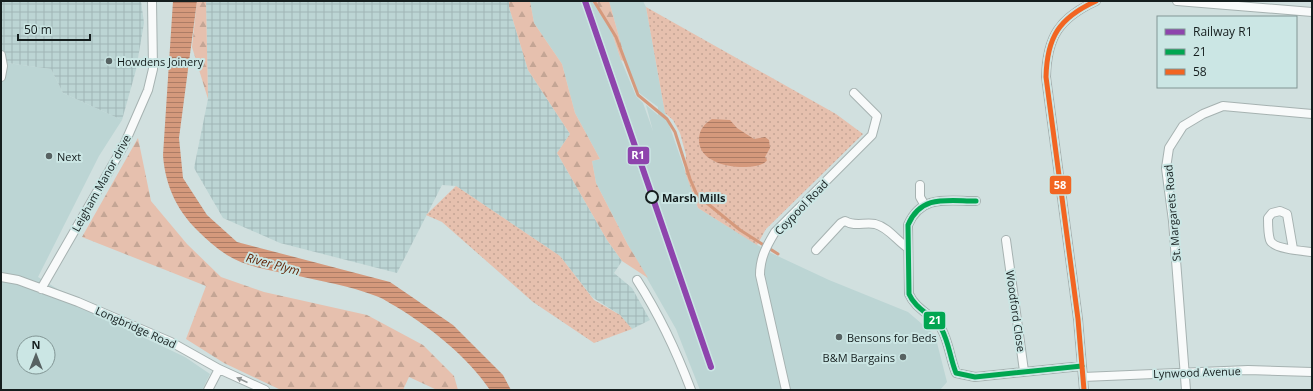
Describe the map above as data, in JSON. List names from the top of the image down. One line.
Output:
{"streets":{"street":["Leigham Manor drive","Coypool Road","St. Margarets Road","Woodford Close","Longbridge Road","Lynwood Avenue"]},"crossings":[["Leigham Manor drive","Longbridge Road"],["St. Margarets Road","Lynwood Avenue"]],"water":["River Plym"],"places":["Howdens Joinery","Next","Marsh Mills","Bensons for Beds","B&M Bargains"],"lines":["rail line R1","transit line 58","transit line 21"],"legend":["Railway R1","21","58"],"scale_bar":"50 m","north":"top"}
